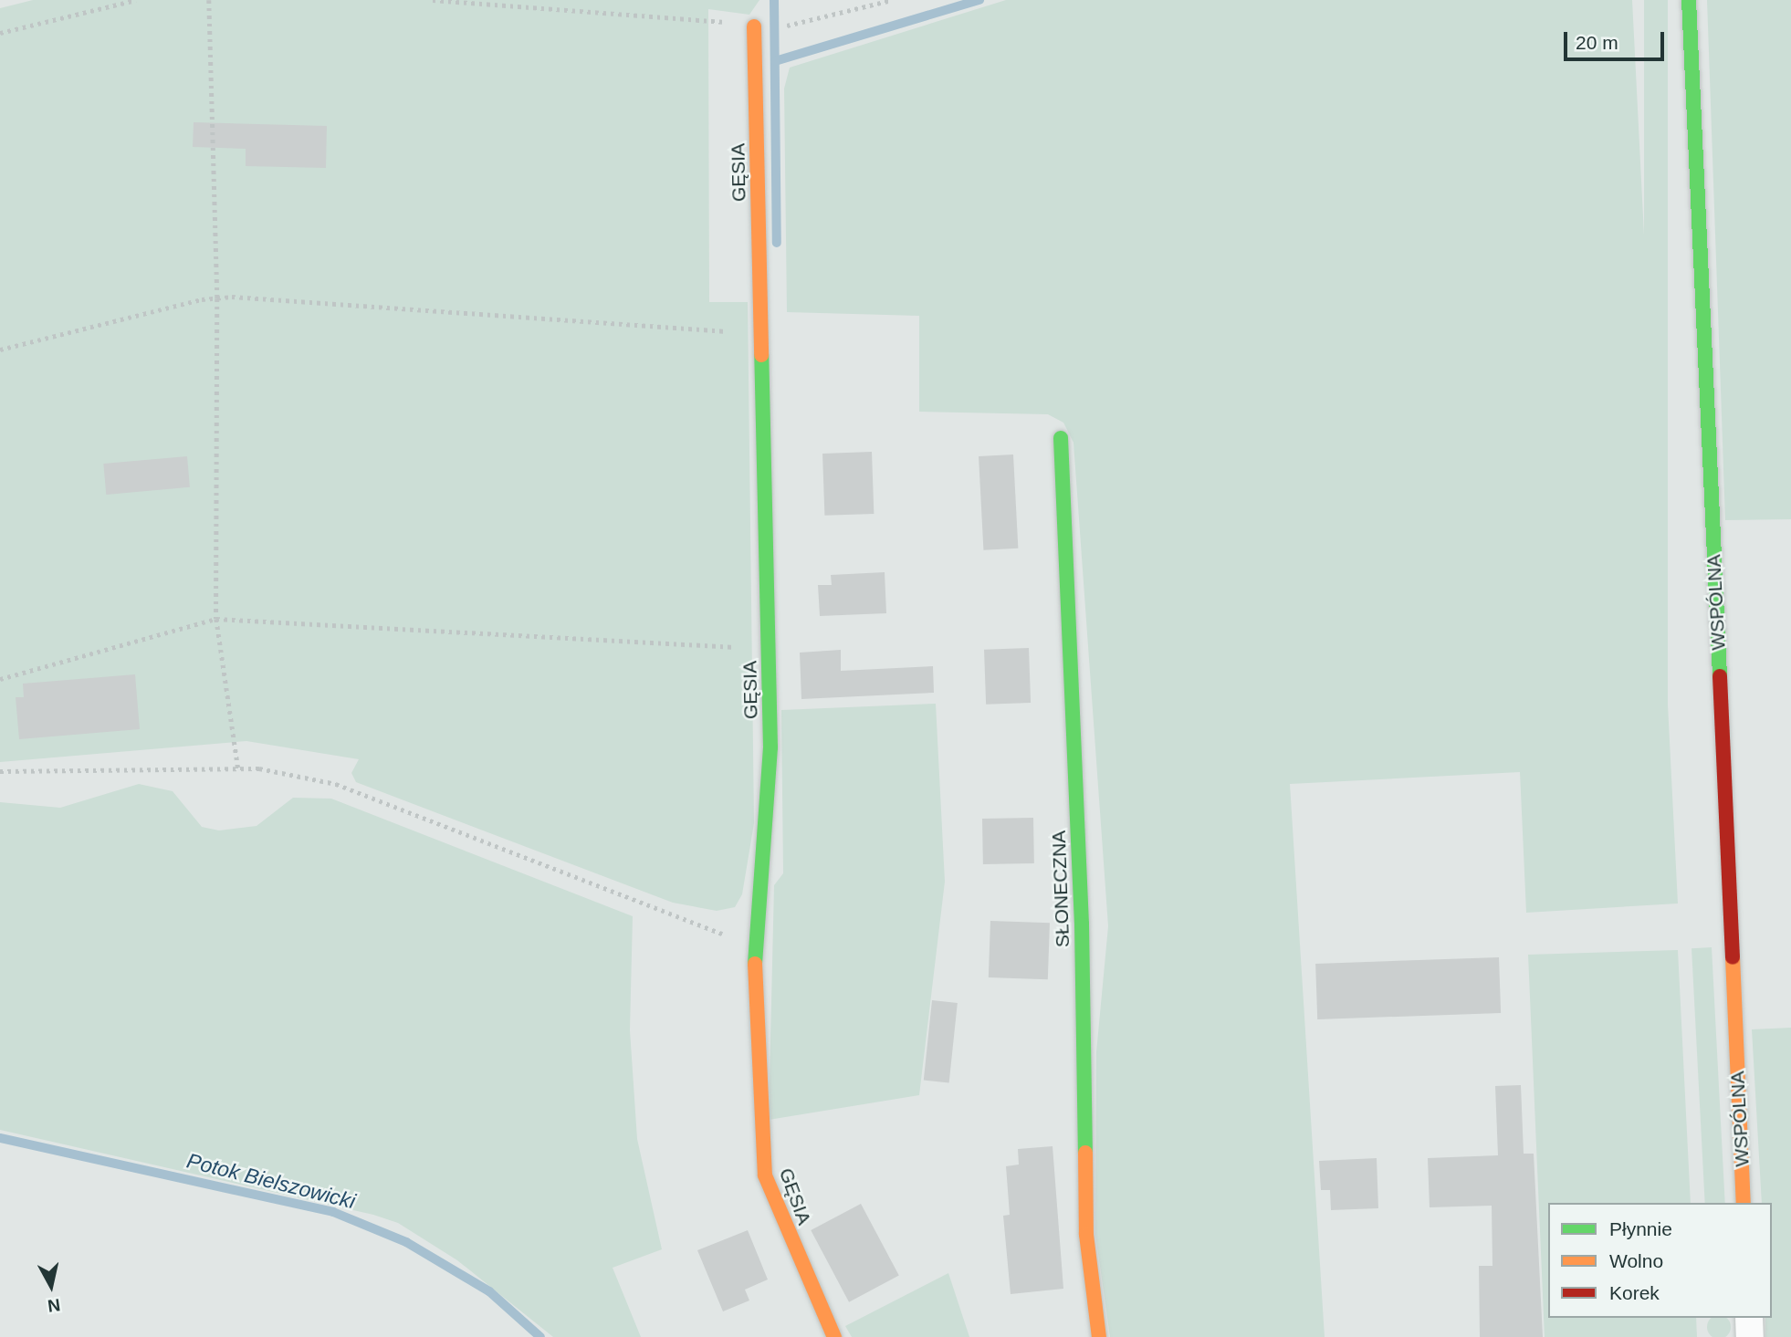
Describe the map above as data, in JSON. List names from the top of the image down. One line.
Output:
{"streets":{"street":["GĘSIA","WSPÓLNA","SŁONECZNA"]},"water":["Potok Bielszowicki"],"legend":["Płynnie","Wolno","Korek"],"scale_bar":"20 m","north":"bottom"}
